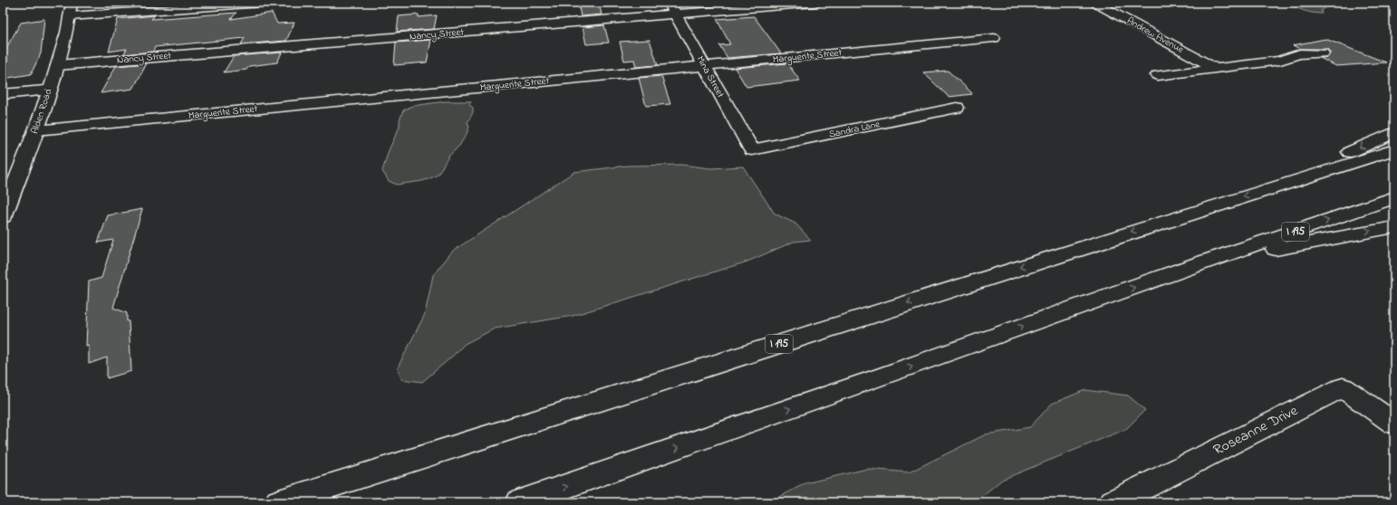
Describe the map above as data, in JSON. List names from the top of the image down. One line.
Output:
{"streets":{"main road":["Nancy Street","Andrew Avenue","Marguerite Street","Mina Street","Alden Road","Sandra Lane","I 195","Roseanne Drive"]},"crossings":[["Nancy Street","Mina Street"],["Nancy Street","Alden Road"],["Marguerite Street","Mina Street"],["Marguerite Street","Alden Road"],["Mina Street","Sandra Lane"]]}
